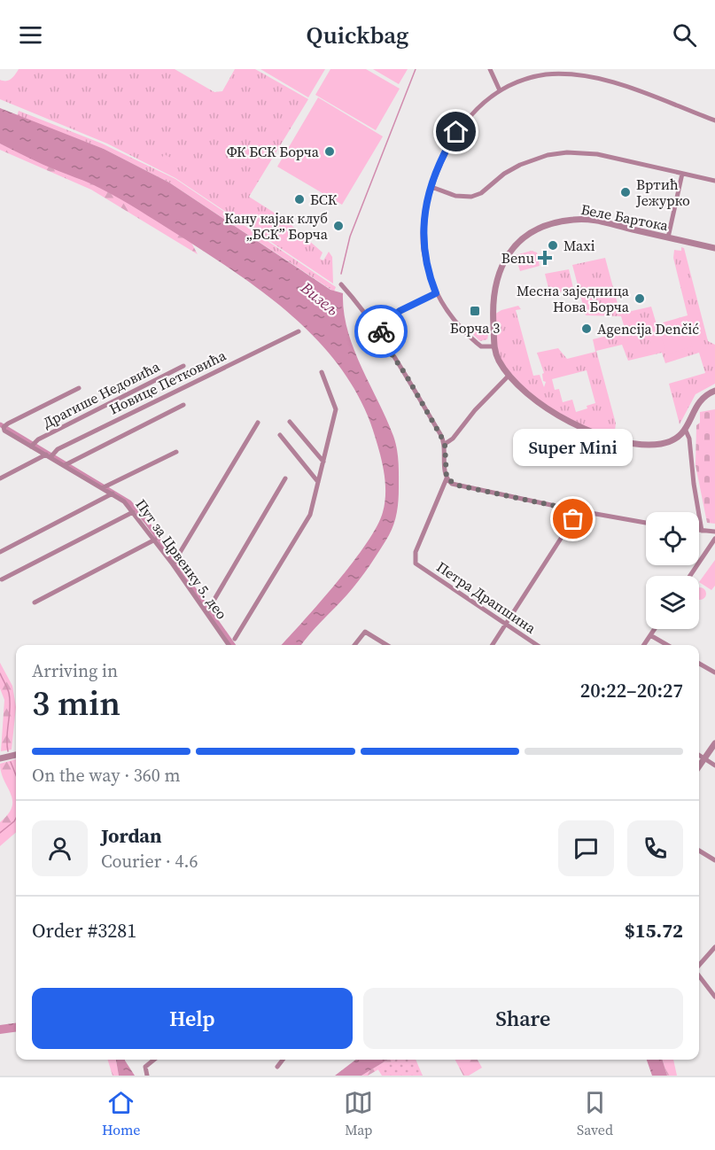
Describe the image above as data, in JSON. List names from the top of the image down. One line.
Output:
{"streets":{"street":["Беле Бартока","Новице Петковића","Драгише Недовића","Пут за Црвенку 5. део","Петра Драпшина"]},"crossings":[["Новице Петковића","Пут за Црвенку 5. део"],["Драгише Недовића","Пут за Црвенку 5. део"]],"water":["Визељ"],"places":{"other":["ФК БСК Борча","Вртић Јежурко","БСК","Кану кајак клуб „БСК” Борча","Maxi","Месна заједница Нова Борча","Agencija Denčić","Super Mini"],"health":["Benu"],"transit":["Борча 3"]},"page":{"header":"Quickbag","bubble":"Super Mini","heading":["3 min","Arriving in","20:22–20:27"],"panel":["Jordan","Courier · 4.6","Order #3281","$15.72"],"bar":"On the way · 360 m","buttons":["Help","Share"],"tabs":["Home","Map","Saved"]}}
